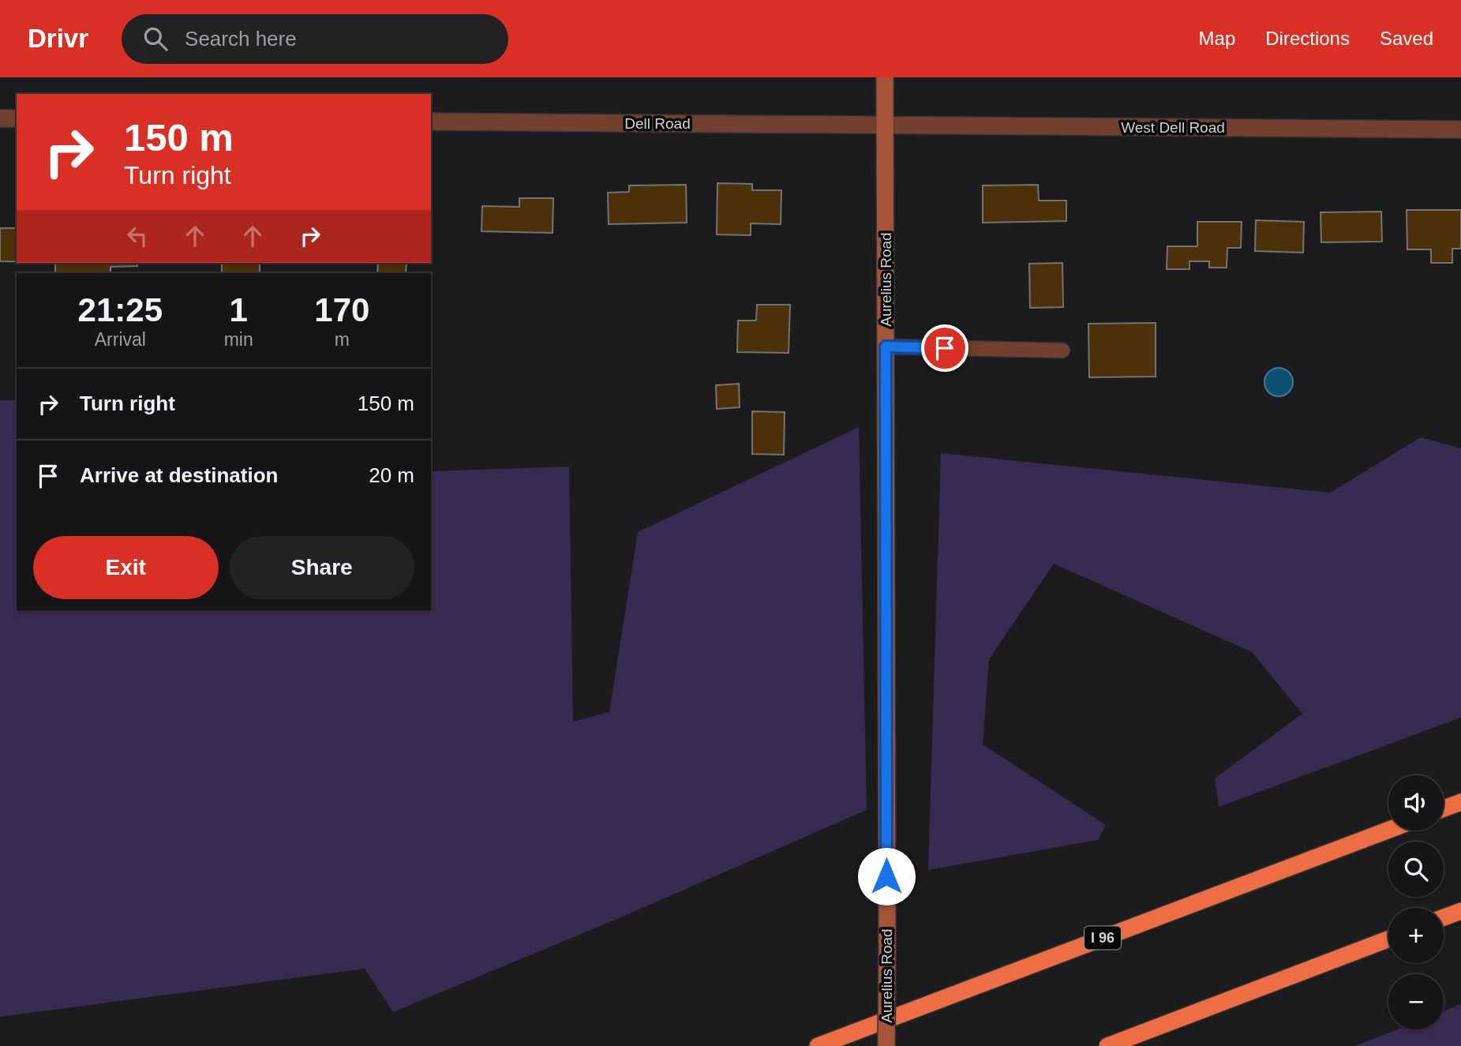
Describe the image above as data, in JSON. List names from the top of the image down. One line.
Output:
{"streets":{"highway":["I 96"],"street":["Dell Road","West Dell Road","Aurelius Road"]},"crossings":[["Dell Road","West Dell Road"],["Dell Road","Aurelius Road"],["West Dell Road","Aurelius Road"]],"page":{"header":"Drivr","search":"Search here","nav":["Map","Directions","Saved"],"turn":["150 m","Turn right"],"eta":["21:25","Arrival","1","min","170","m"],"list":[{"name":"Turn right","value":"150 m"},{"name":"Arrive at destination","value":"20 m"}],"buttons":["Exit","Share"],"map_buttons":["+","−"]}}
